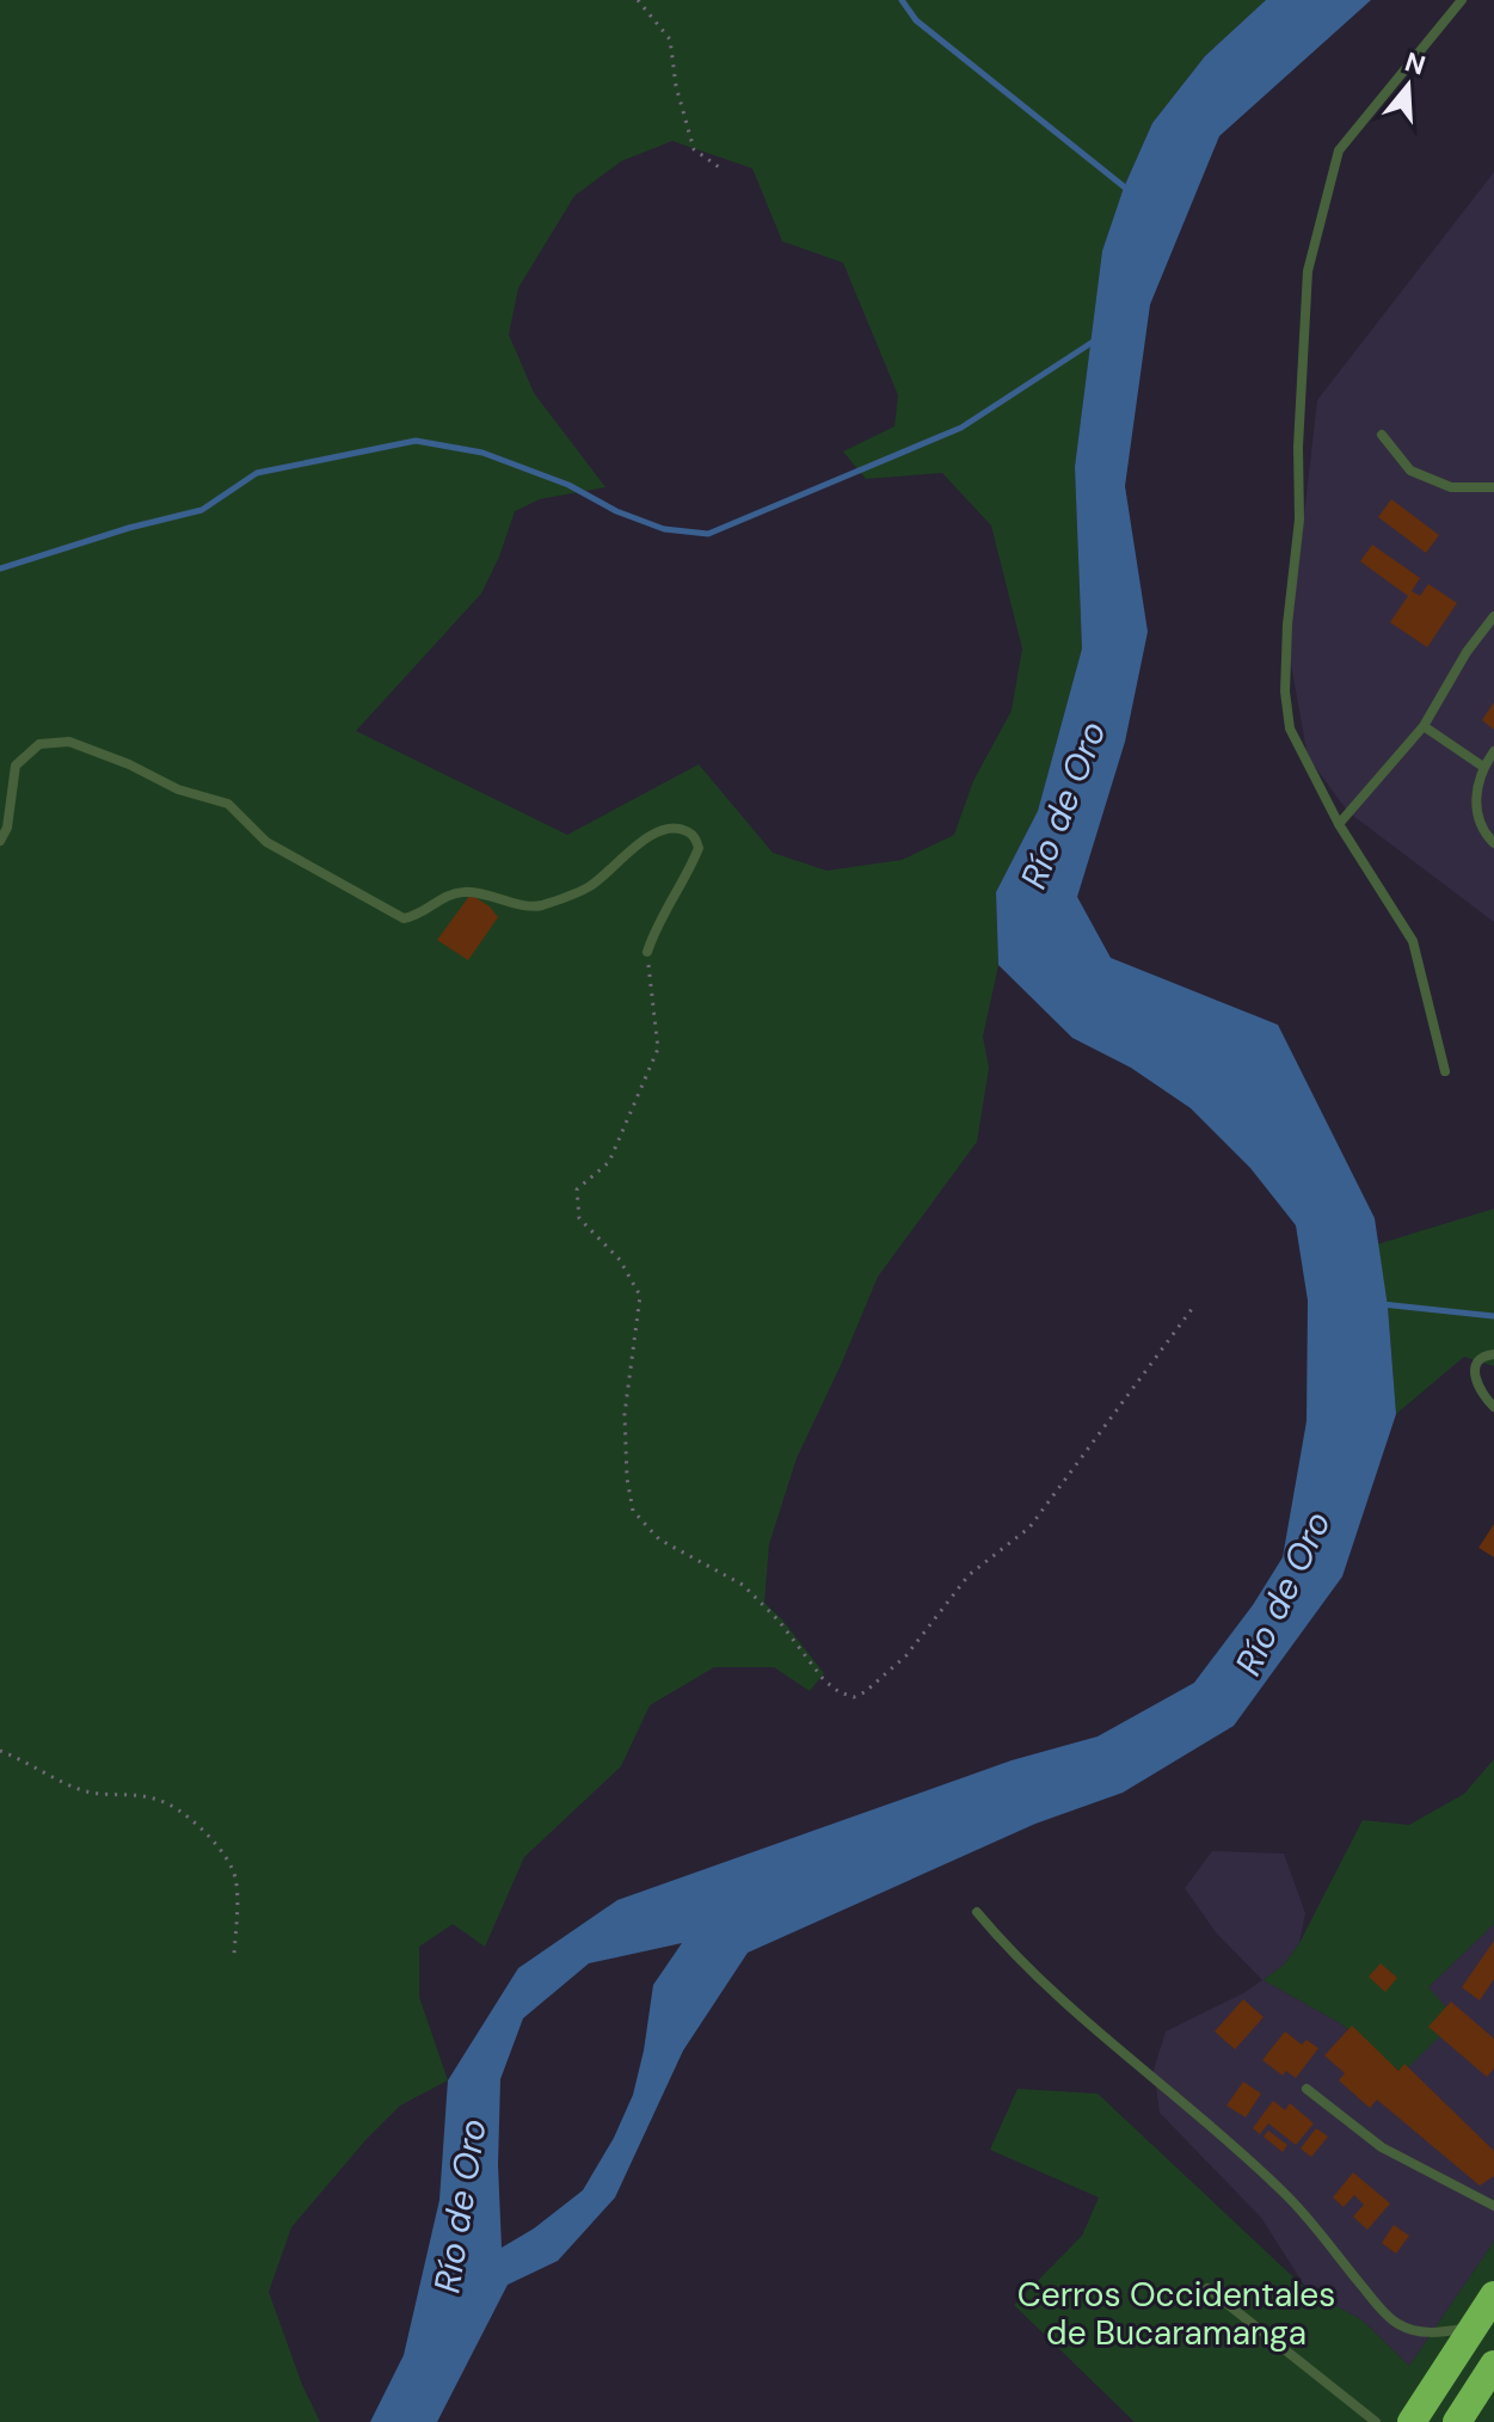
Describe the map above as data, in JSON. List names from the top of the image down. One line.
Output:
{"water":["Río de Oro"],"parks":["Cerros Occidentales de Bucaramanga"],"north":"top"}
